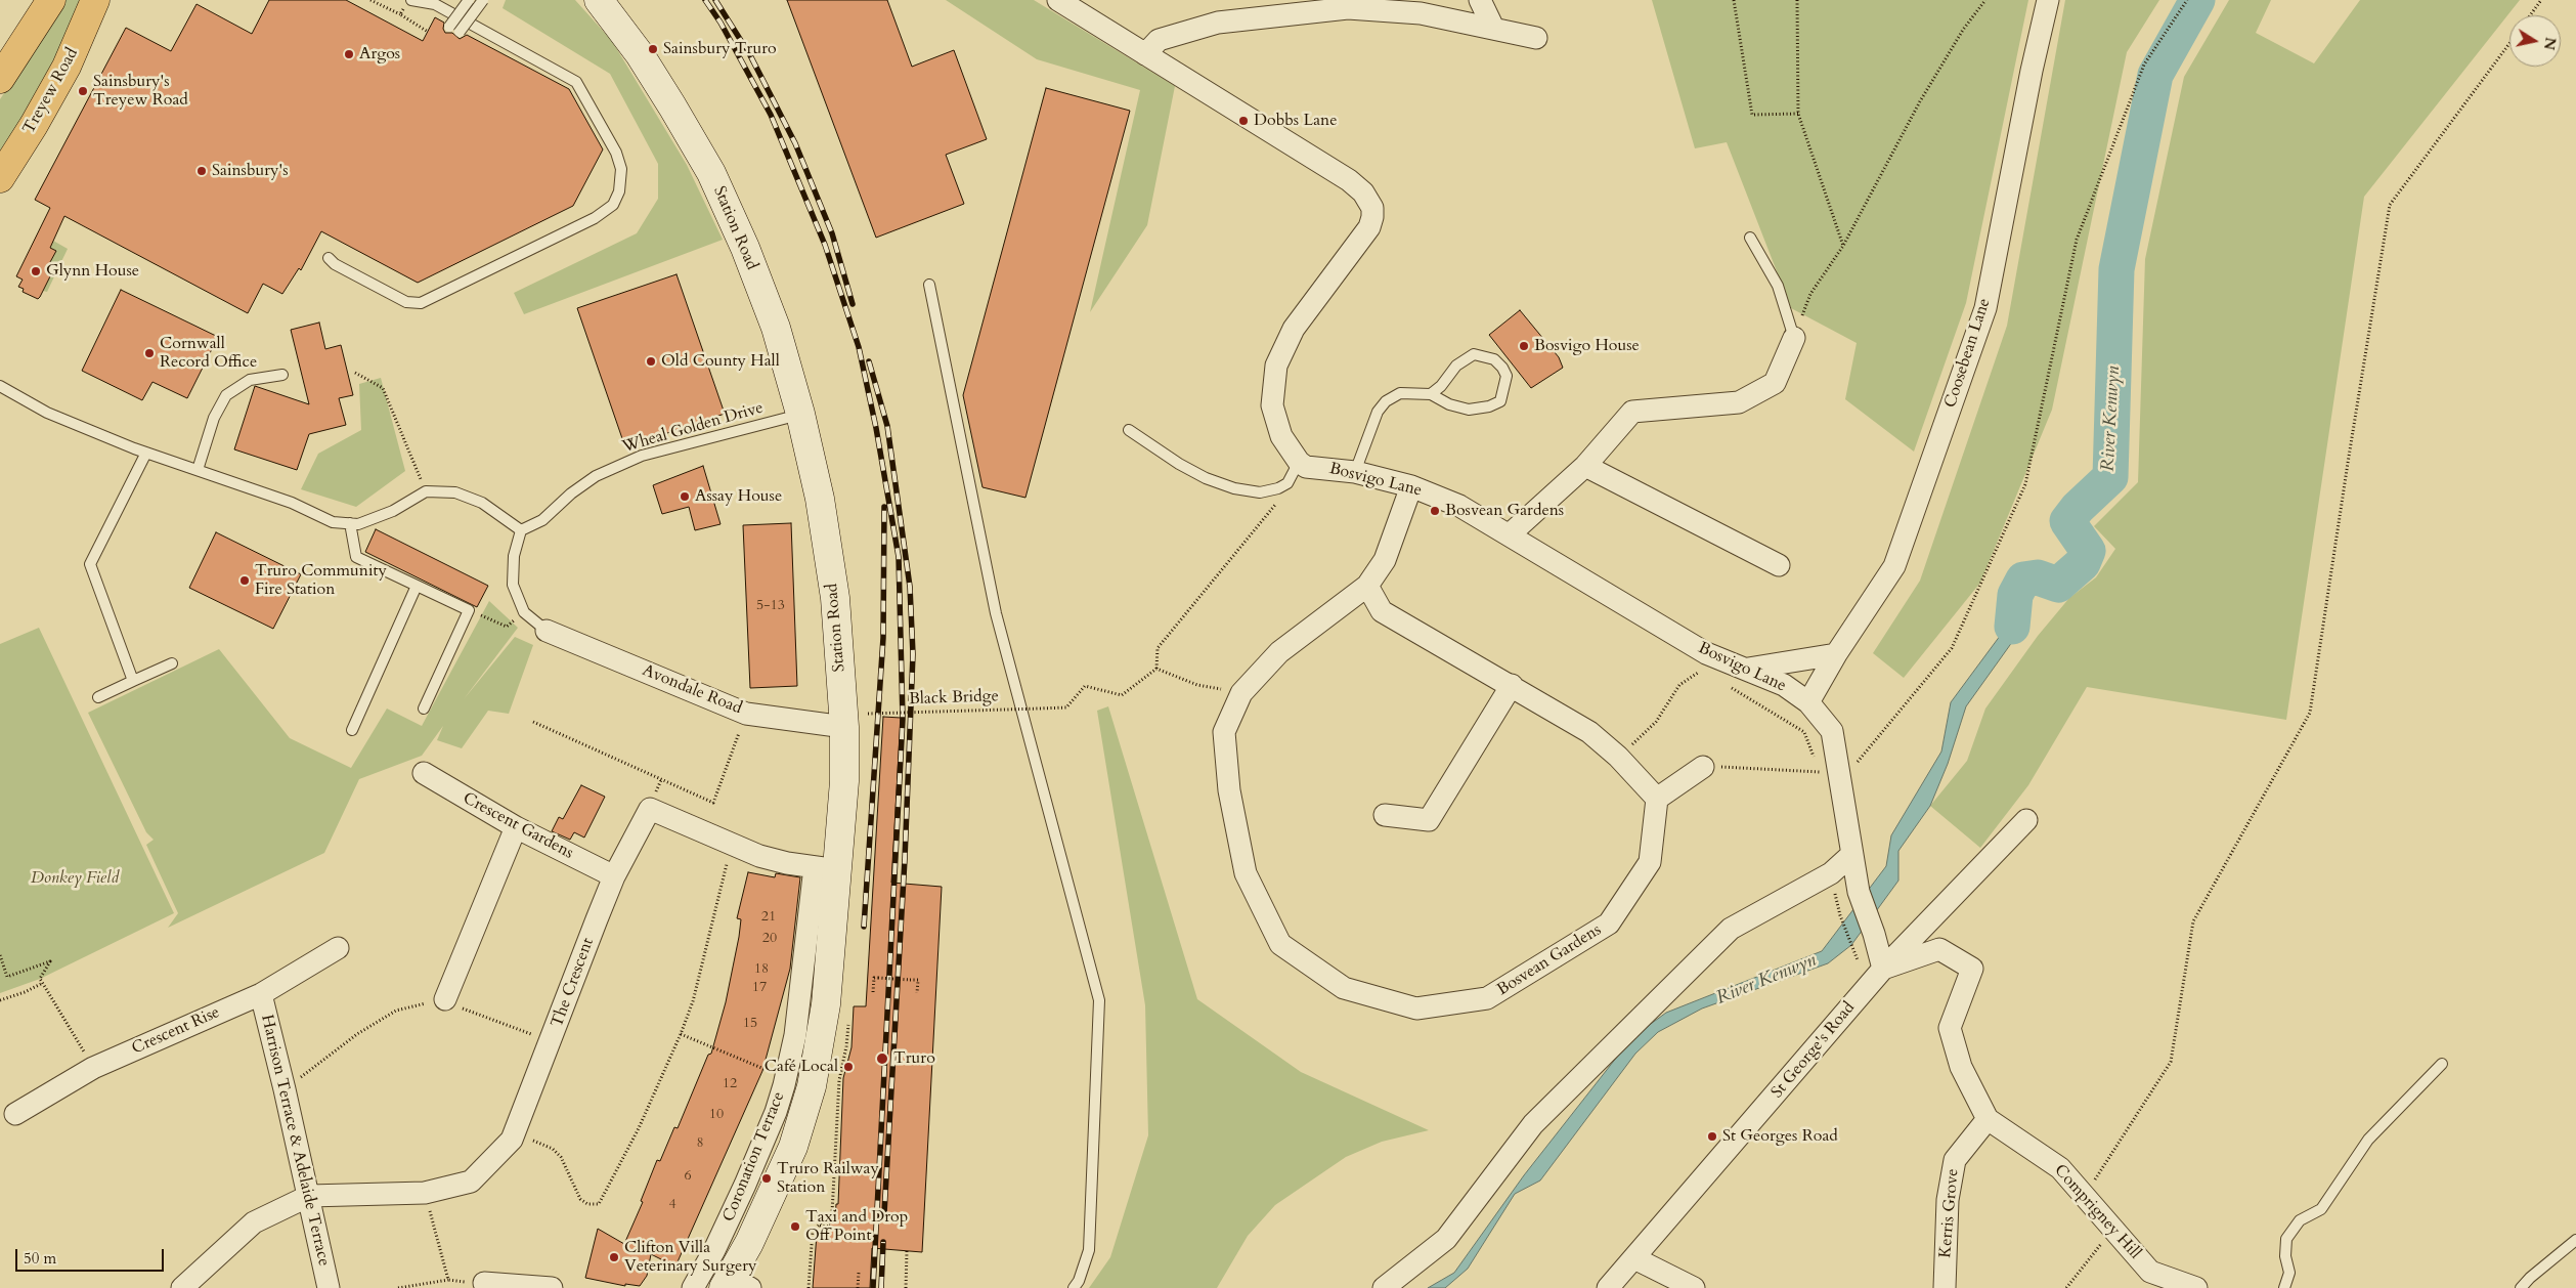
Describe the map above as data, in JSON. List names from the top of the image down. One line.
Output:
{"streets":{"highway":["Treyew Road"],"street":["Station Road","Coosebean Lane","Bosvigo Lane","Avondale Road","Crescent Gardens","Bosvean Gardens","The Crescent","Crescent Rise","St George's Road","Harrison Terrace & Adelaide Terrace","Coronation Terrace","Comprigney Hill","Kerris Grove"],"lane":["Wheal Golden Drive"],"path":["Black Bridge"]},"crossings":[["Station Road","Wheal Golden Drive"],["Station Road","Avondale Road"],["Station Road","The Crescent"],["Station Road","Coronation Terrace"],["Coosebean Lane","Bosvigo Lane"],["Bosvigo Lane","Bosvean Gardens"],["Bosvigo Lane","St George's Road"],["Bosvigo Lane","Comprigney Hill"],["Crescent Gardens","The Crescent"],["The Crescent","Harrison Terrace & Adelaide Terrace"],["The Crescent","Coronation Terrace"],["Crescent Rise","Harrison Terrace & Adelaide Terrace"],["St George's Road","Comprigney Hill"],["Comprigney Hill","Kerris Grove"]],"water":["River Kenwyn"],"parks":["Donkey Field"],"places":["Sainsbury Truro","Argos","Sainsbury's Treyew Road","Dobbs Lane","Sainsbury's","Glynn House","Bosvigo House","Cornwall Record Office","Old County Hall","Assay House","Bosvean Gardens","Truro Community Fire Station","Truro","Café Local","St Georges Road","Truro Railway Station","Taxi and Drop Off Point","Clifton Villa Veterinary Surgery"],"house_numbers":["5-13","21","20","18","17","15","12","10","8","6","4"],"scale_bar":"50 m","north":"right"}
